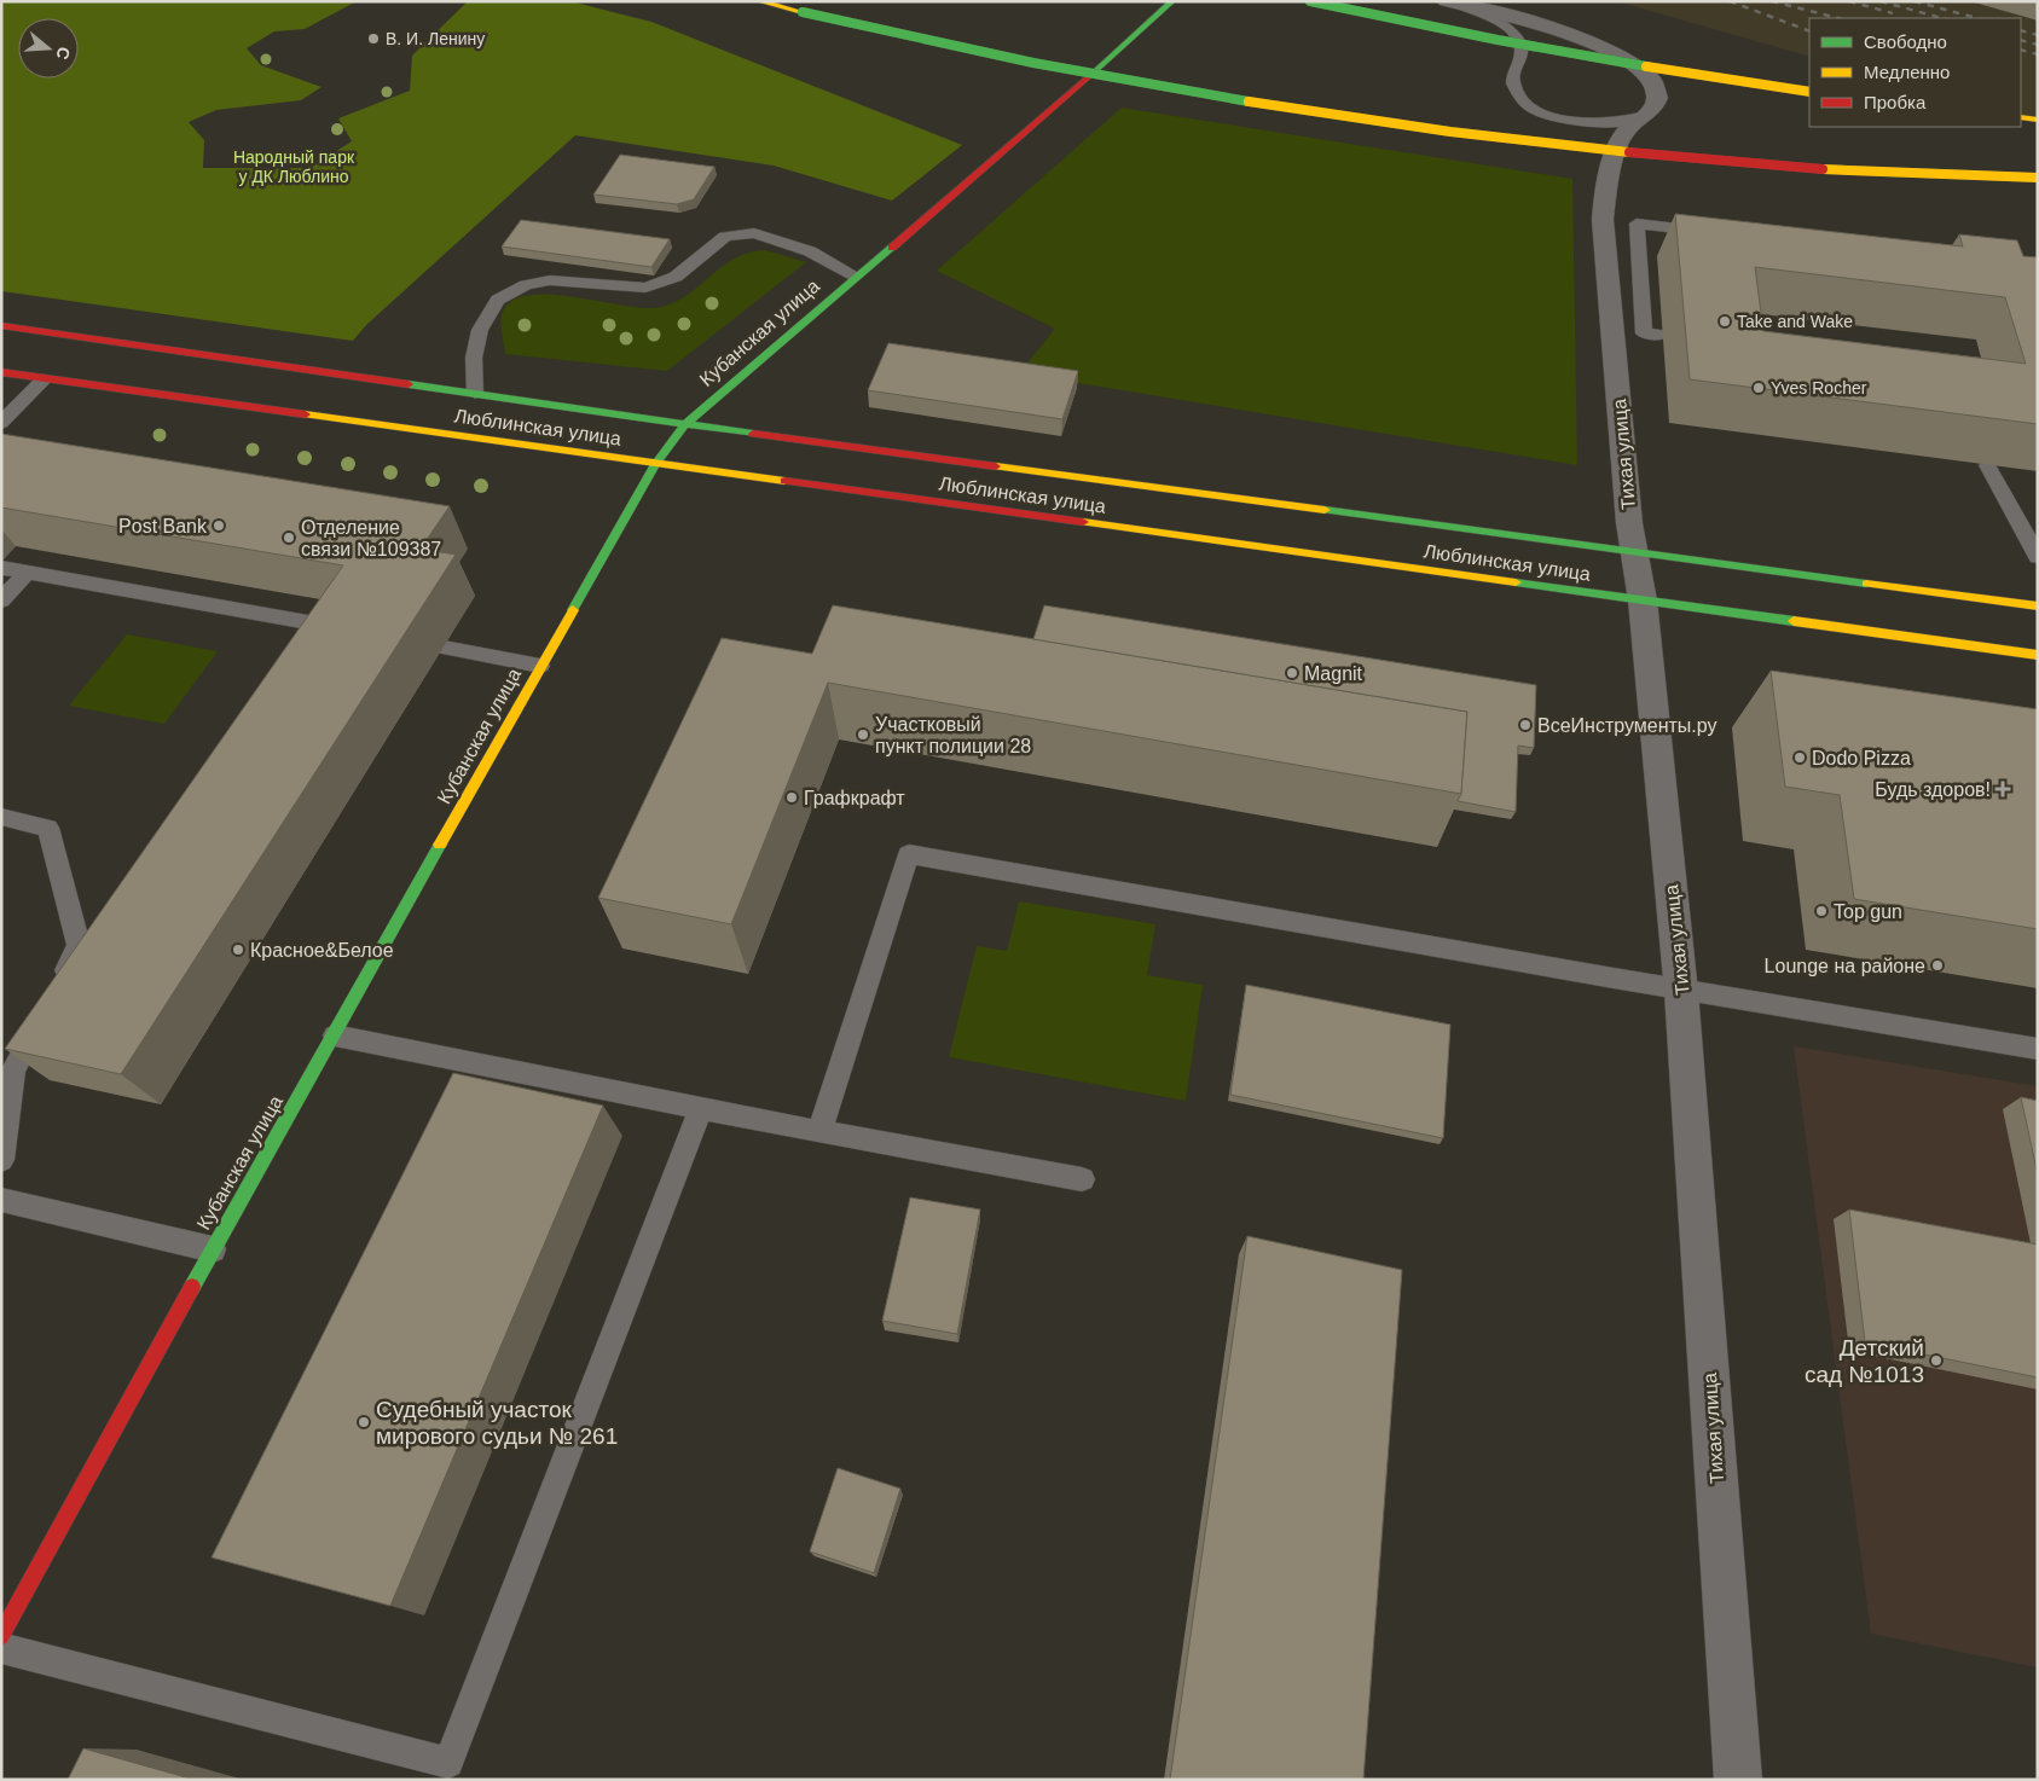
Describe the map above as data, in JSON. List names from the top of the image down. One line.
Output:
{"streets":{"main road":["Кубанская улица","Люблинская улица"],"street":["Тихая улица"]},"crossings":[["Кубанская улица","Люблинская улица"],["Люблинская улица","Тихая улица"]],"parks":["Народный парк у ДК Люблино"],"places":{"other":["В. И. Ленину","Take and Wake","Yves Rocher","Post Bank","Отделение связи №109387","Magnit","ВсеИнструменты.ру","Участковый пункт полиции 28","Dodo Pizza","Графкрафт","Top gun","Красное&Белое","Lounge на районе","Детский сад №1013","Судебный участок мирового судьи № 261"],"health":["Будь здоров!"]},"legend":["Свободно","Медленно","Пробка"],"north":"right"}
